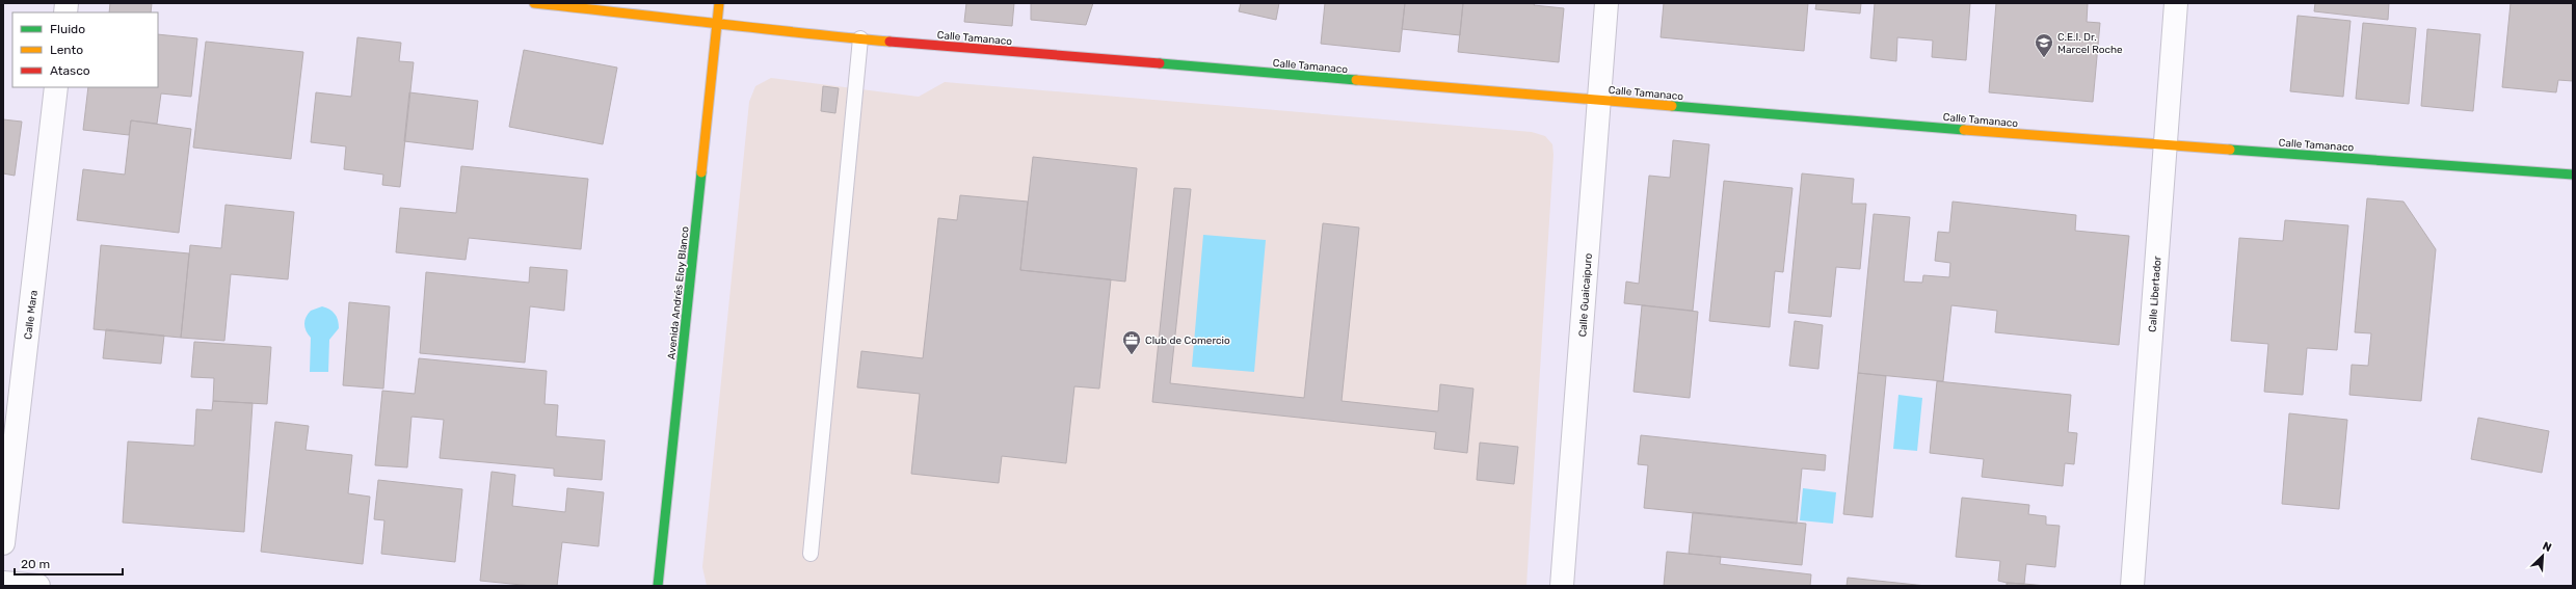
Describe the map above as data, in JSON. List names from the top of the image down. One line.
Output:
{"streets":{"street":["Calle Tamanaco","Avenida Andrés Eloy Blanco","Calle Libertador","Calle Guaicaipuro","Calle Mara"]},"crossings":[["Calle Tamanaco","Avenida Andrés Eloy Blanco"],["Calle Tamanaco","Calle Libertador"],["Calle Tamanaco","Calle Guaicaipuro"]],"places":{"school or university":["C.E.I. Dr. Marcel Roche"],"office":["Club de Comercio"]},"legend":["Fluido","Lento","Atasco"],"scale_bar":"20 m","north":"top right"}
